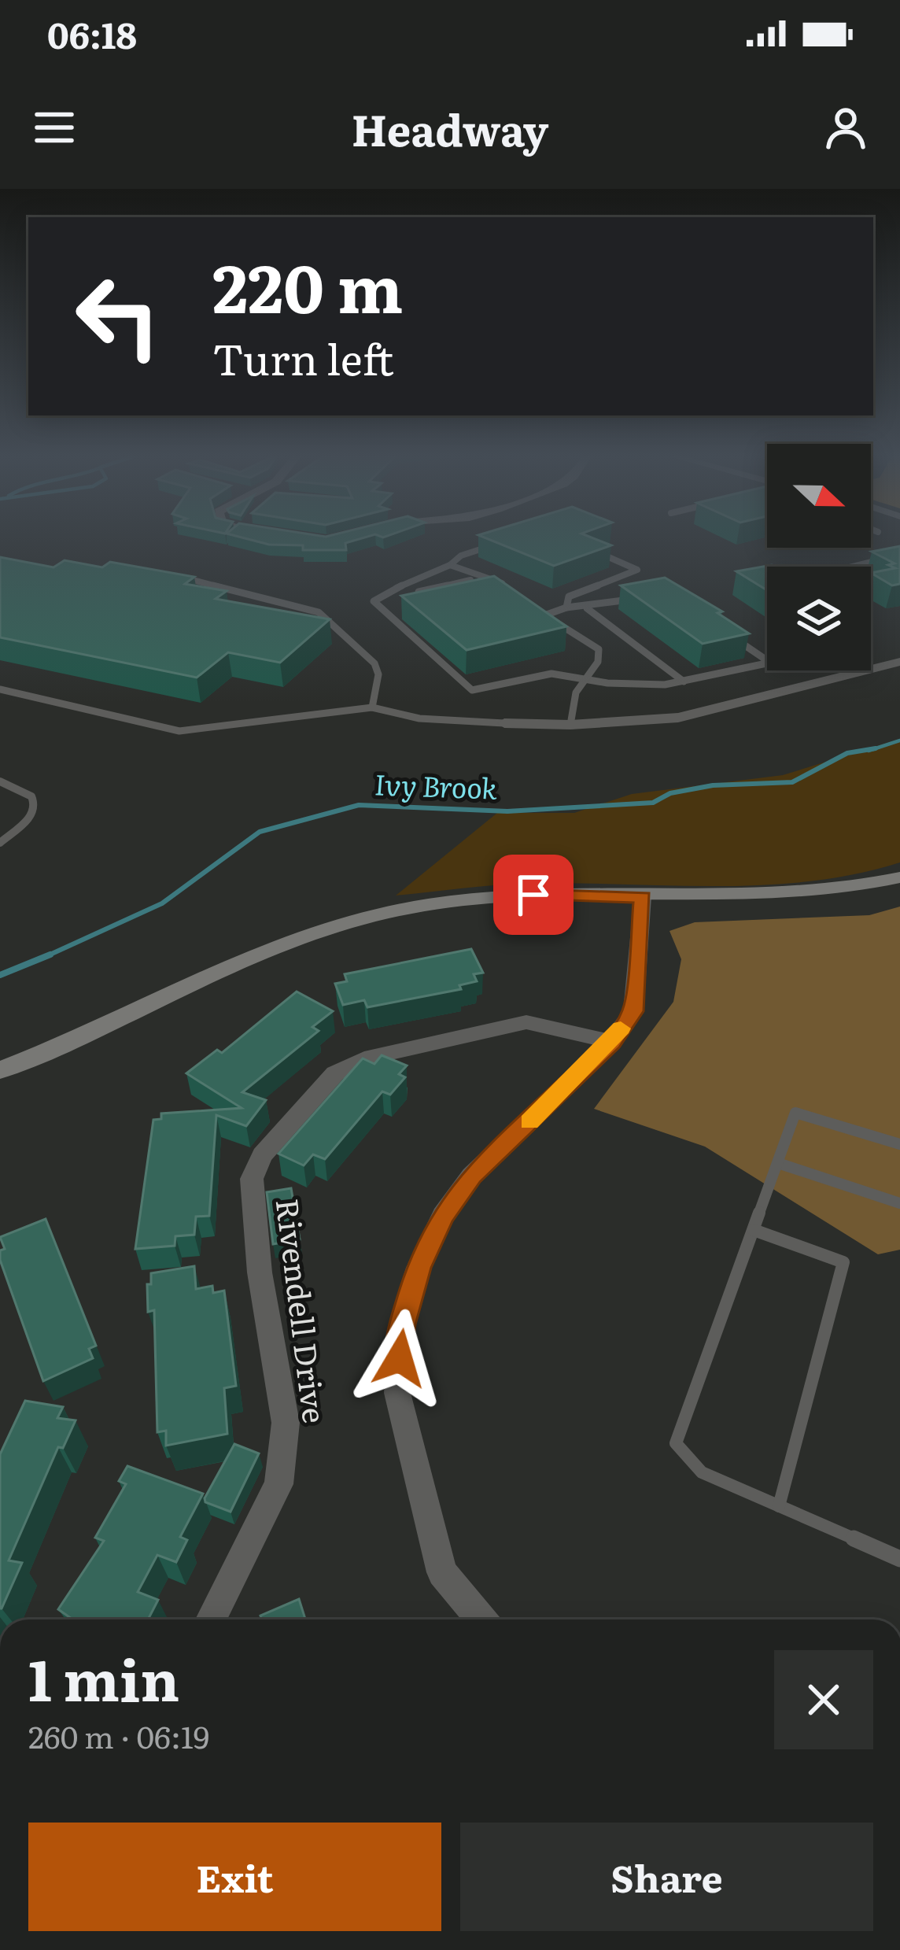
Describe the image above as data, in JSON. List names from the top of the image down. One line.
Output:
{"streets":{"street":["Rivendell Drive"]},"water":["Ivy Brook"],"north":"right","page":{"status":"06:18","header":"Headway","turn":["220 m","Turn left"],"heading":["1 min","260 m · 06:19"],"buttons":["Exit","Share"]}}
